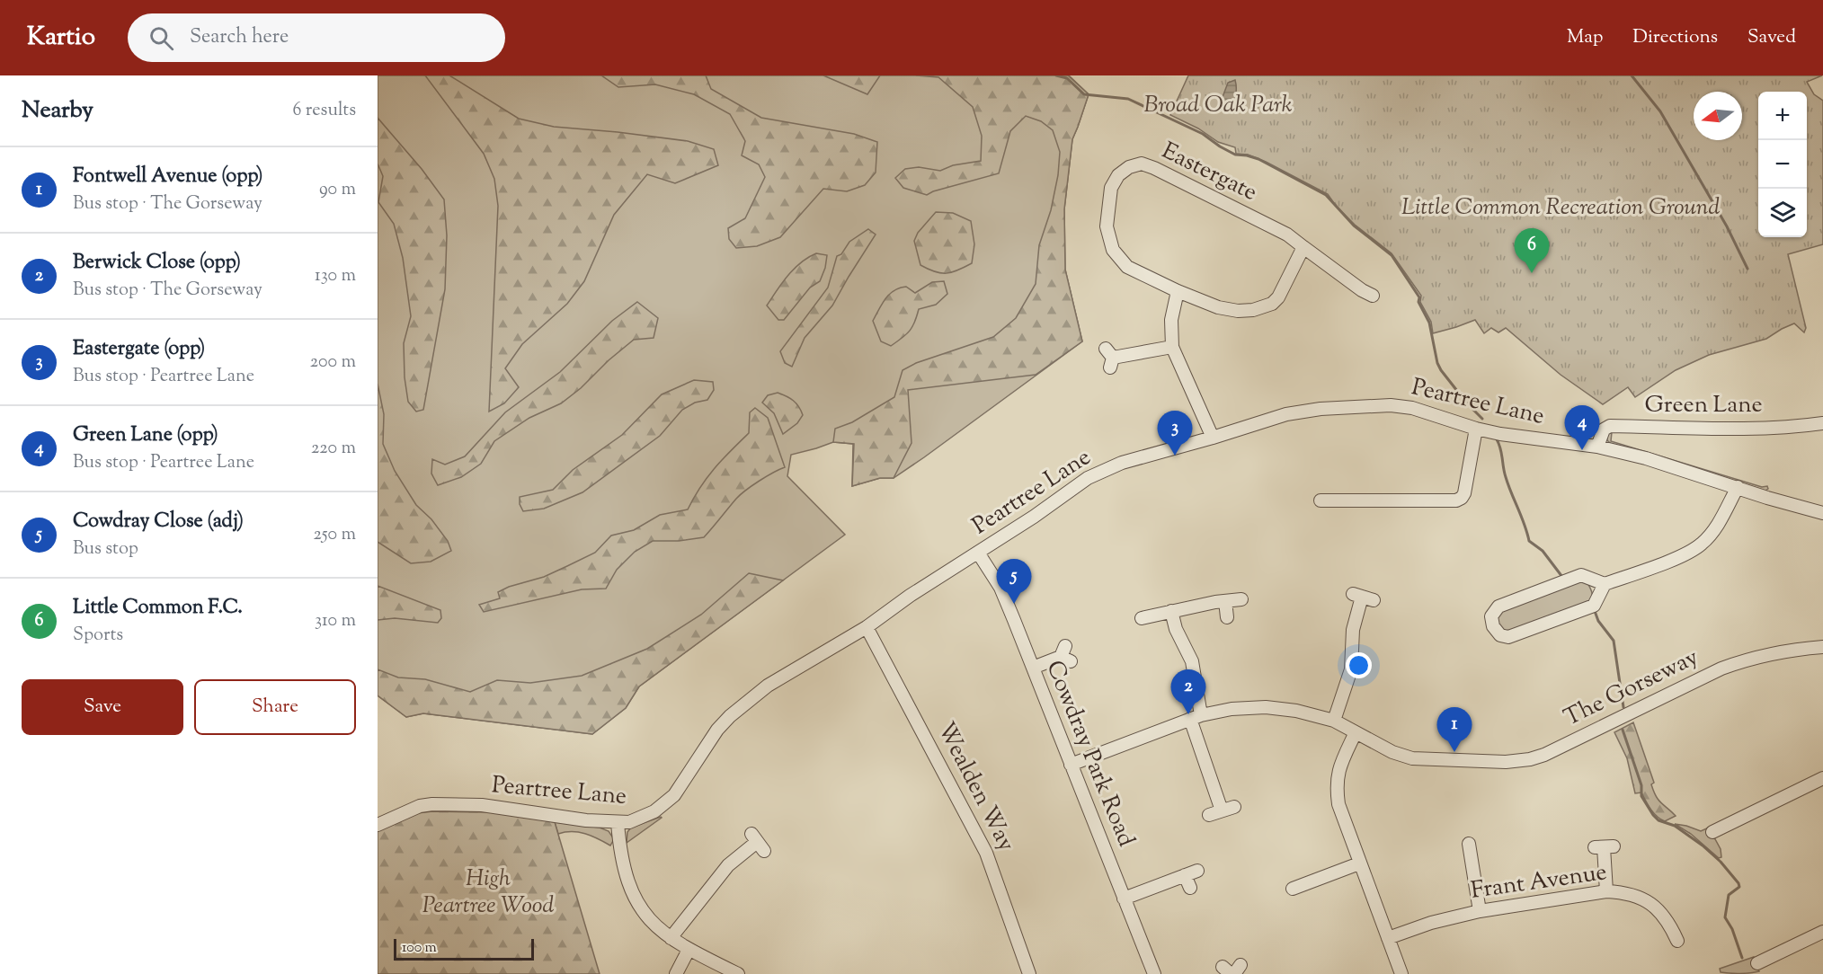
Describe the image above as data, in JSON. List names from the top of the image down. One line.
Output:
{"streets":{"street":["Eastergate","Peartree Lane","Green Lane","The Gorseway","Cowdray Park Road","Wealden Way","Frant Avenue"]},"crossings":[["Peartree Lane","Green Lane"],["Peartree Lane","Cowdray Park Road"],["Peartree Lane","Wealden Way"],["The Gorseway","Cowdray Park Road"]],"parks":["Broad Oak Park","Little Common Recreation Ground","High Peartree Wood"],"scale_bar":"100 m","north":"left","page":{"header":"Kartio","search":"Search here","nav":["Map","Directions","Saved"],"heading":["Nearby","6 results"],"map_buttons":["+","−"],"list":[{"mark":"1","name":"Fontwell Avenue (opp)","note":"Bus stop · The Gorseway","value":"90 m"},{"mark":"2","name":"Berwick Close (opp)","note":"Bus stop · The Gorseway","value":"130 m"},{"mark":"3","name":"Eastergate (opp)","note":"Bus stop · Peartree Lane","value":"200 m"},{"mark":"4","name":"Green Lane (opp)","note":"Bus stop · Peartree Lane","value":"220 m"},{"mark":"5","name":"Cowdray Close (adj)","note":"Bus stop","value":"250 m"},{"mark":"6","name":"Little Common F.C.","note":"Sports","value":"310 m"}],"pins":["6","4","3","5","2","1"],"buttons":["Save","Share"],"scale":"100 m"}}
